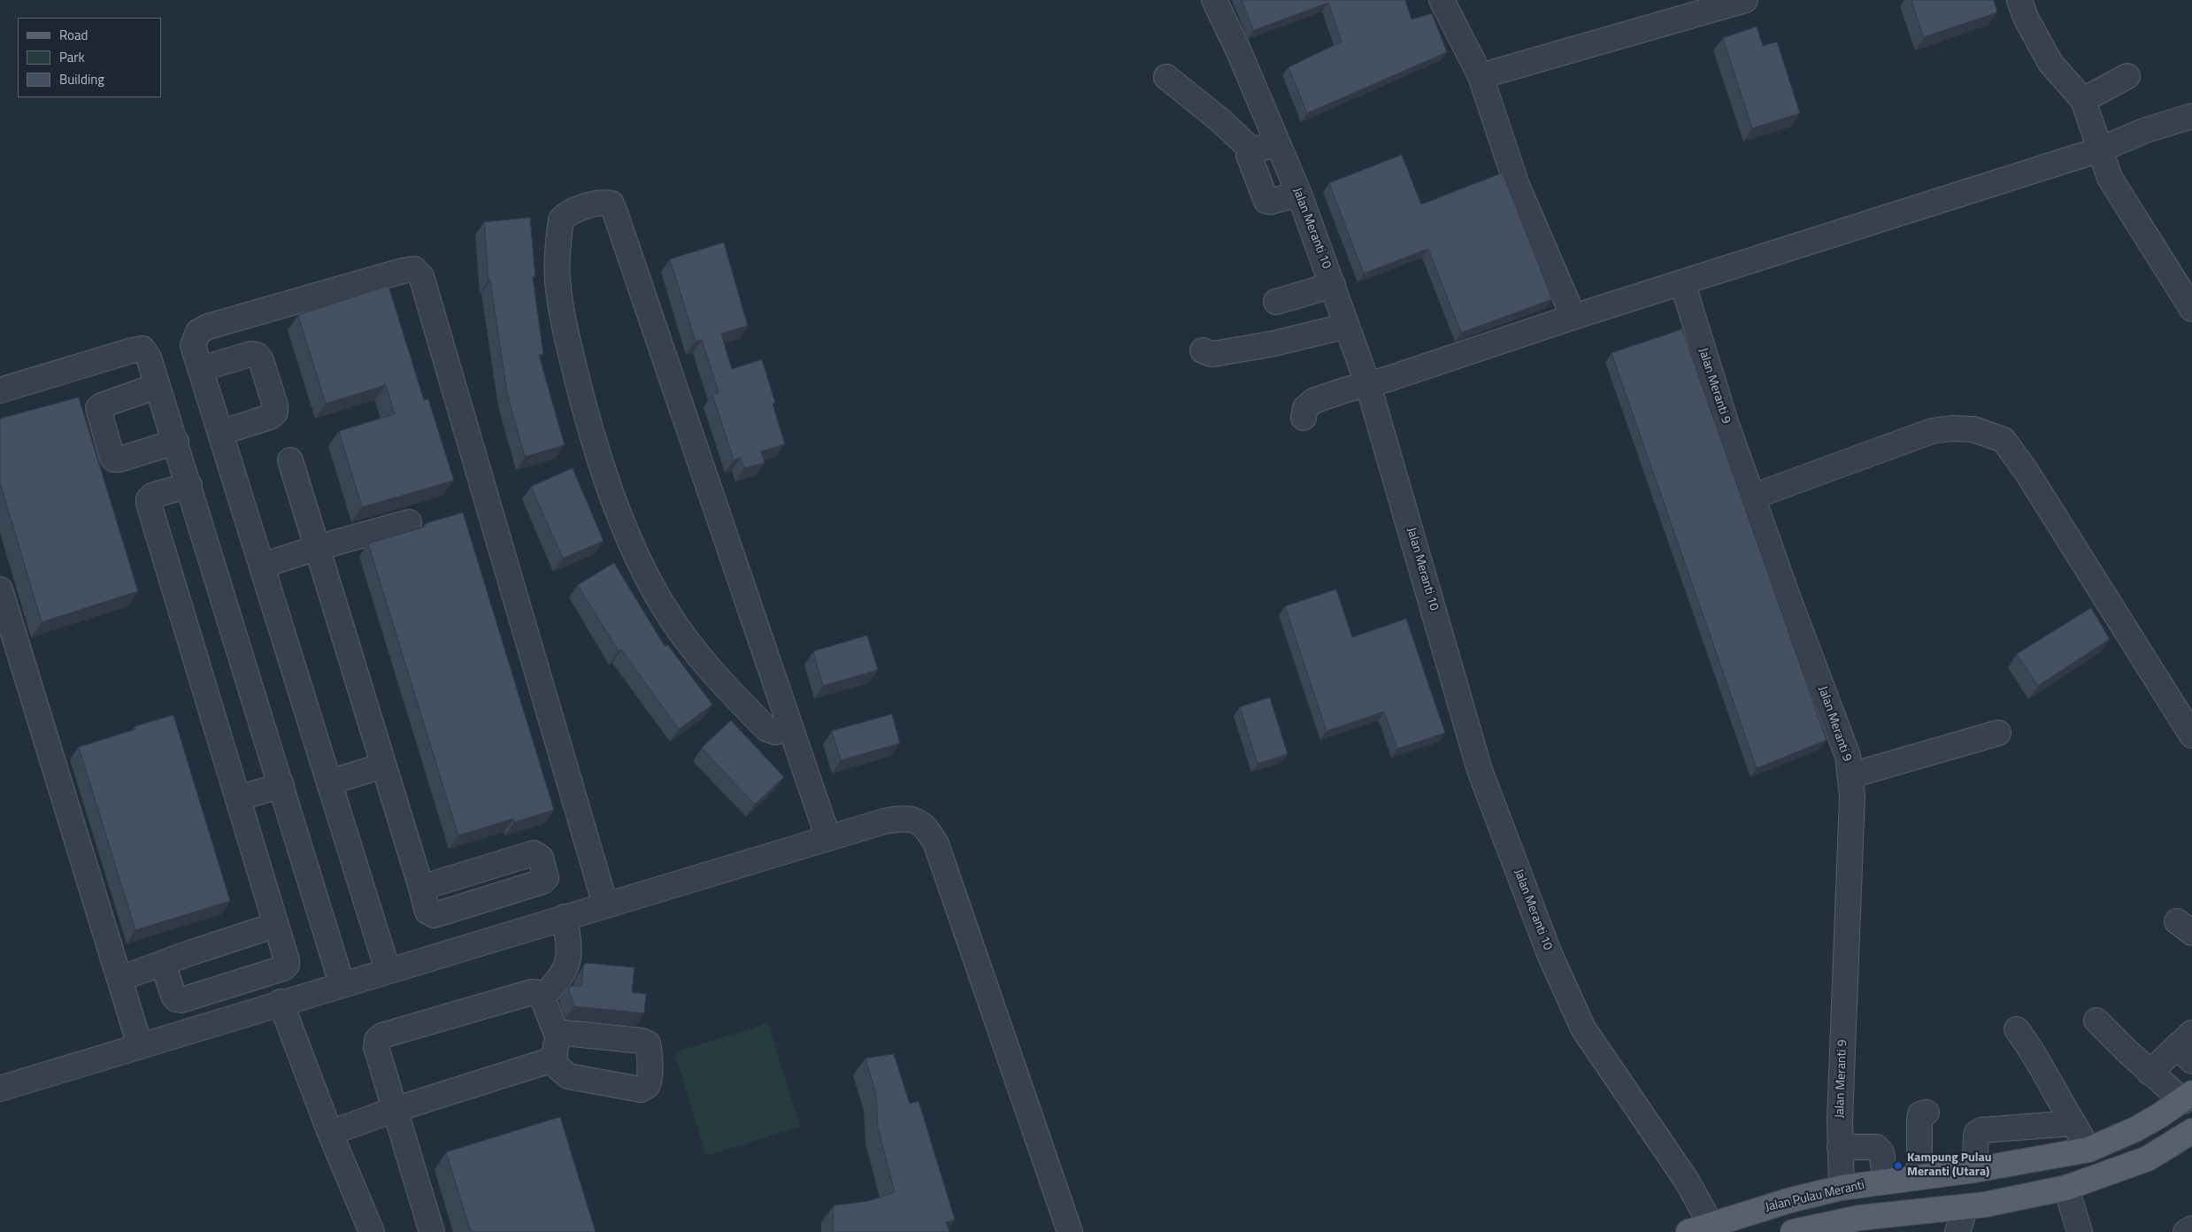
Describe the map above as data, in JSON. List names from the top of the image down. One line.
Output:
{"streets":{"main road":["Jalan Pulau Meranti"],"street":["Jalan Meranti 10","Jalan Meranti 9"]},"crossings":[["Jalan Meranti 10","Jalan Pulau Meranti"],["Jalan Meranti 9","Jalan Pulau Meranti"]],"places":["Kampung Pulau Meranti (Utara)"],"legend":["Road","Park","Building"]}
